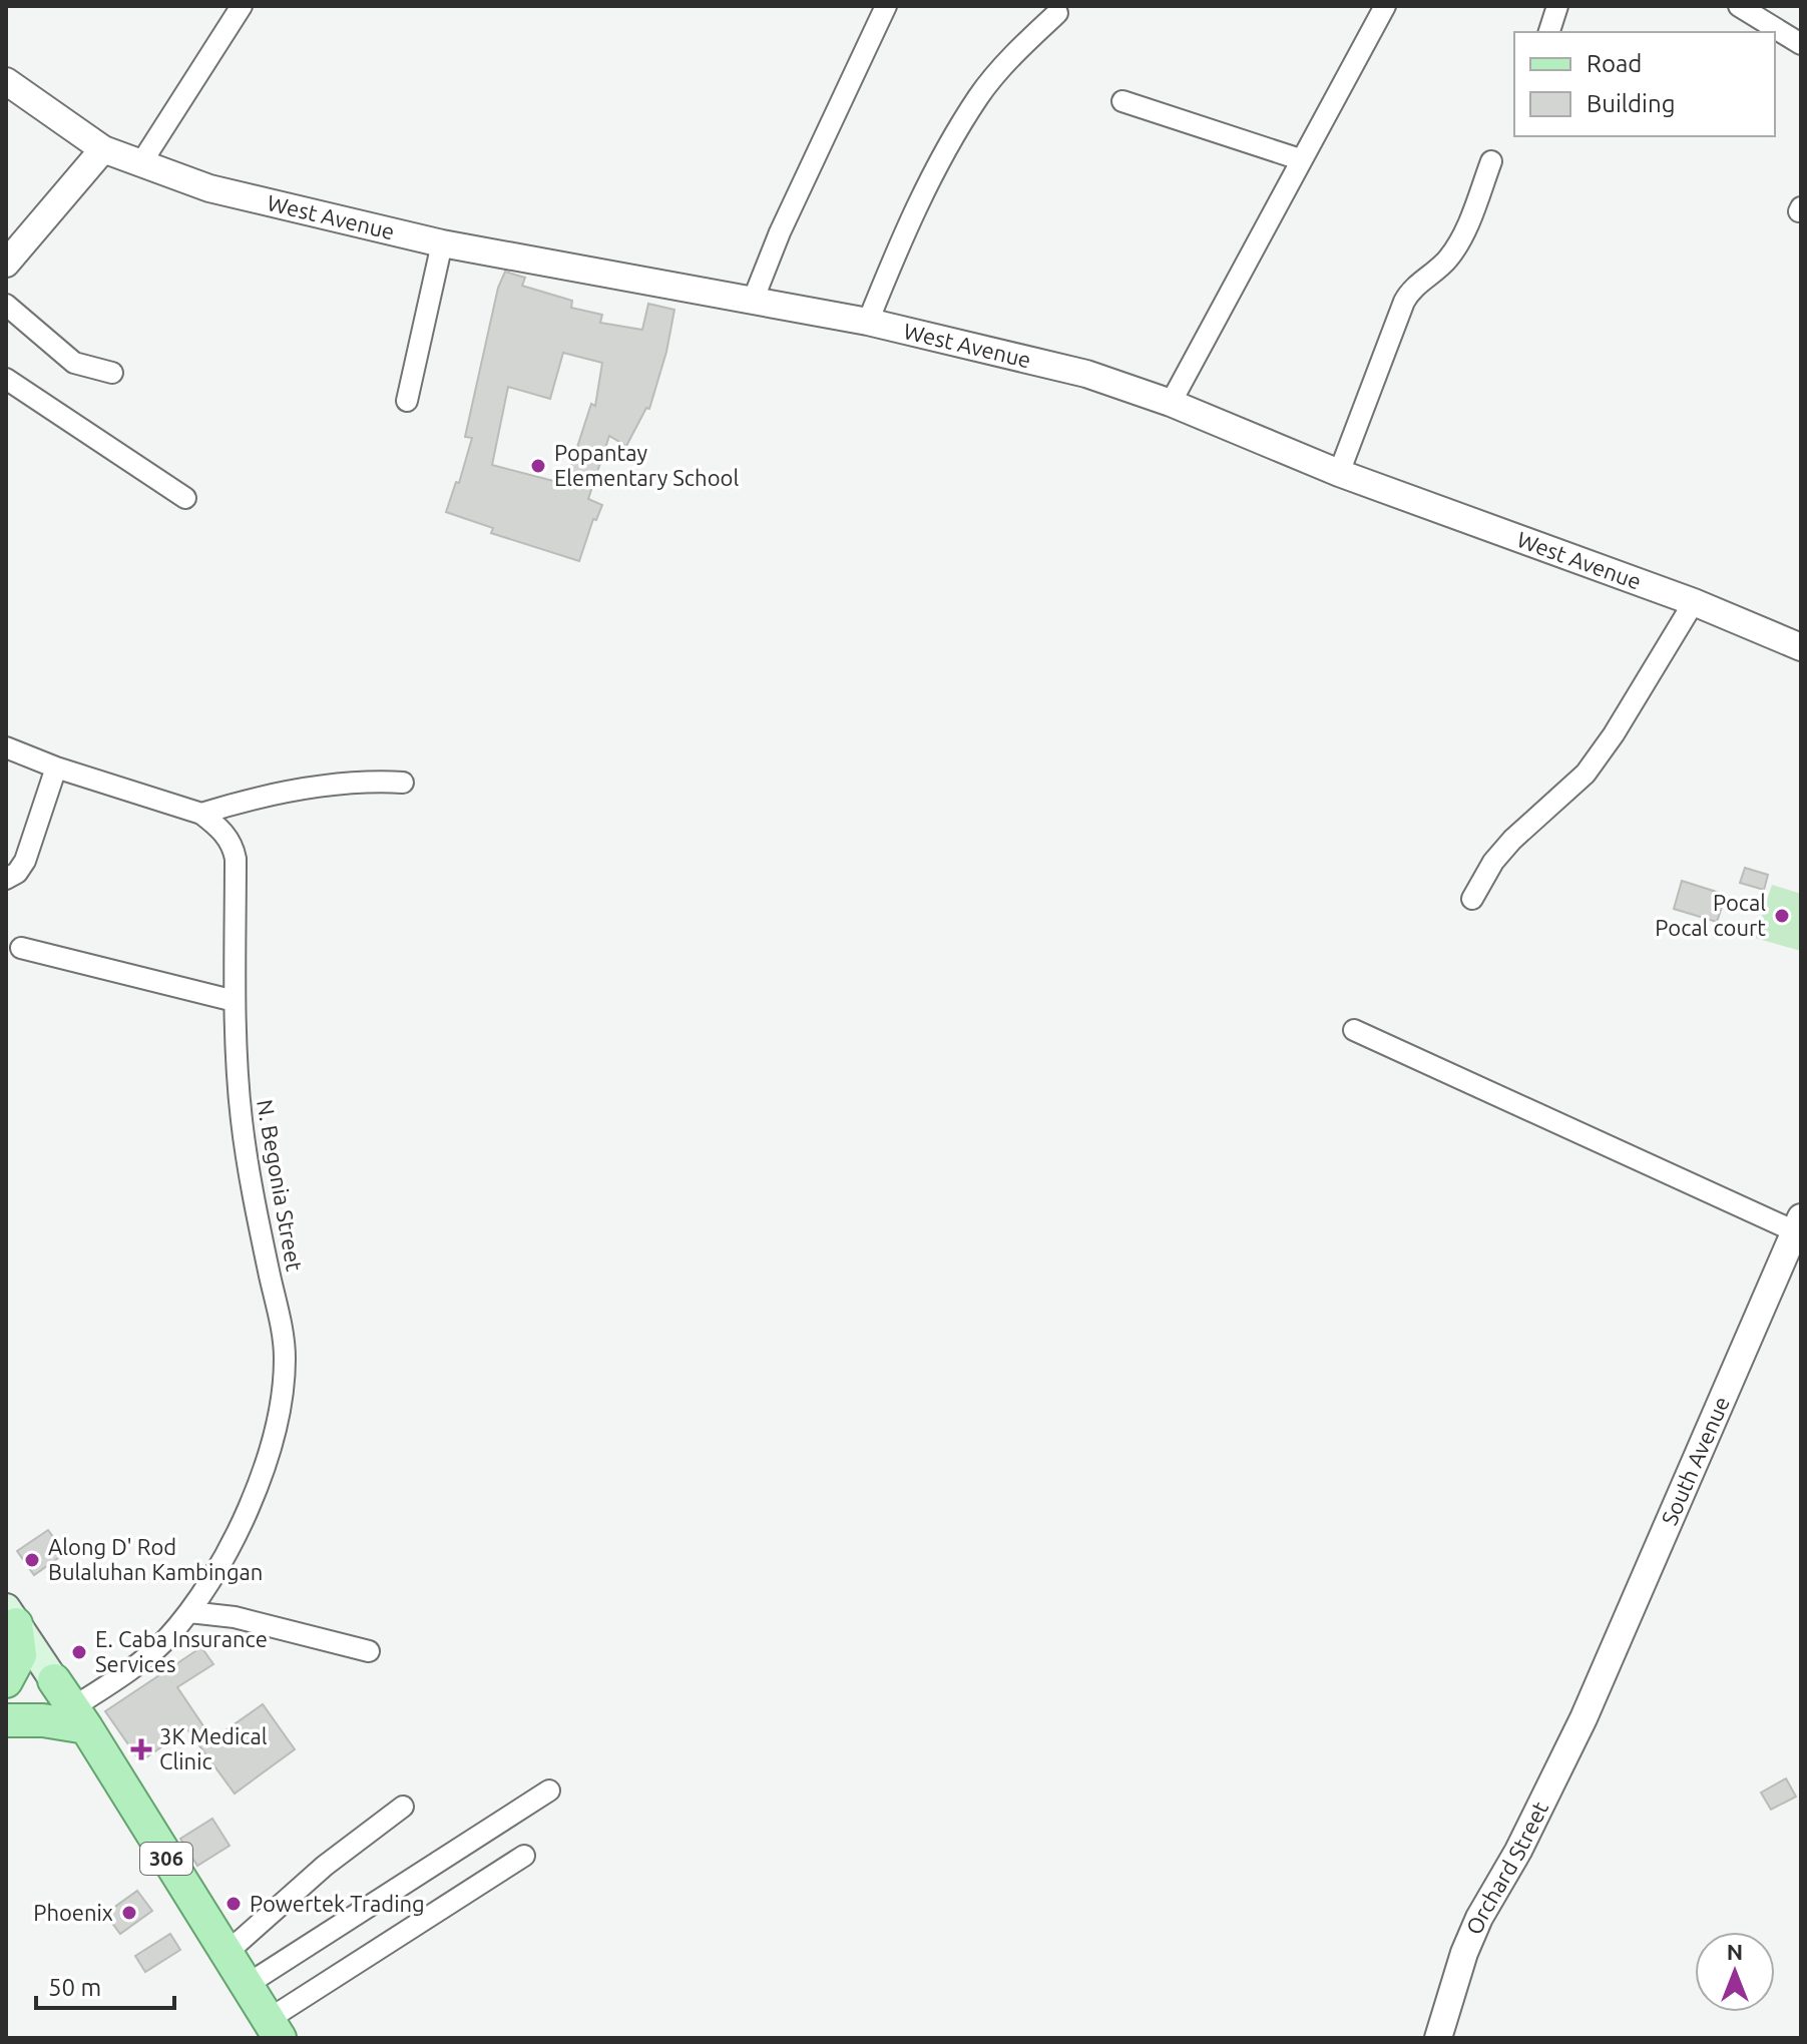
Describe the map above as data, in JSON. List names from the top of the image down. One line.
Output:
{"streets":{"main road":["306"],"street":["West Avenue","N. Begonia Street","South Avenue","Orchard Street"]},"crossings":[["N. Begonia Street","306"],["South Avenue","Orchard Street"]],"places":{"other":["Popantay Elementary School","Pocal Pocal court","Along D' Rod Bulaluhan Kambingan","E. Caba Insurance Services","Powertek Trading","Phoenix"],"health":["3K Medical Clinic"]},"legend":["Road","Building"],"scale_bar":"50 m","north":"top"}
